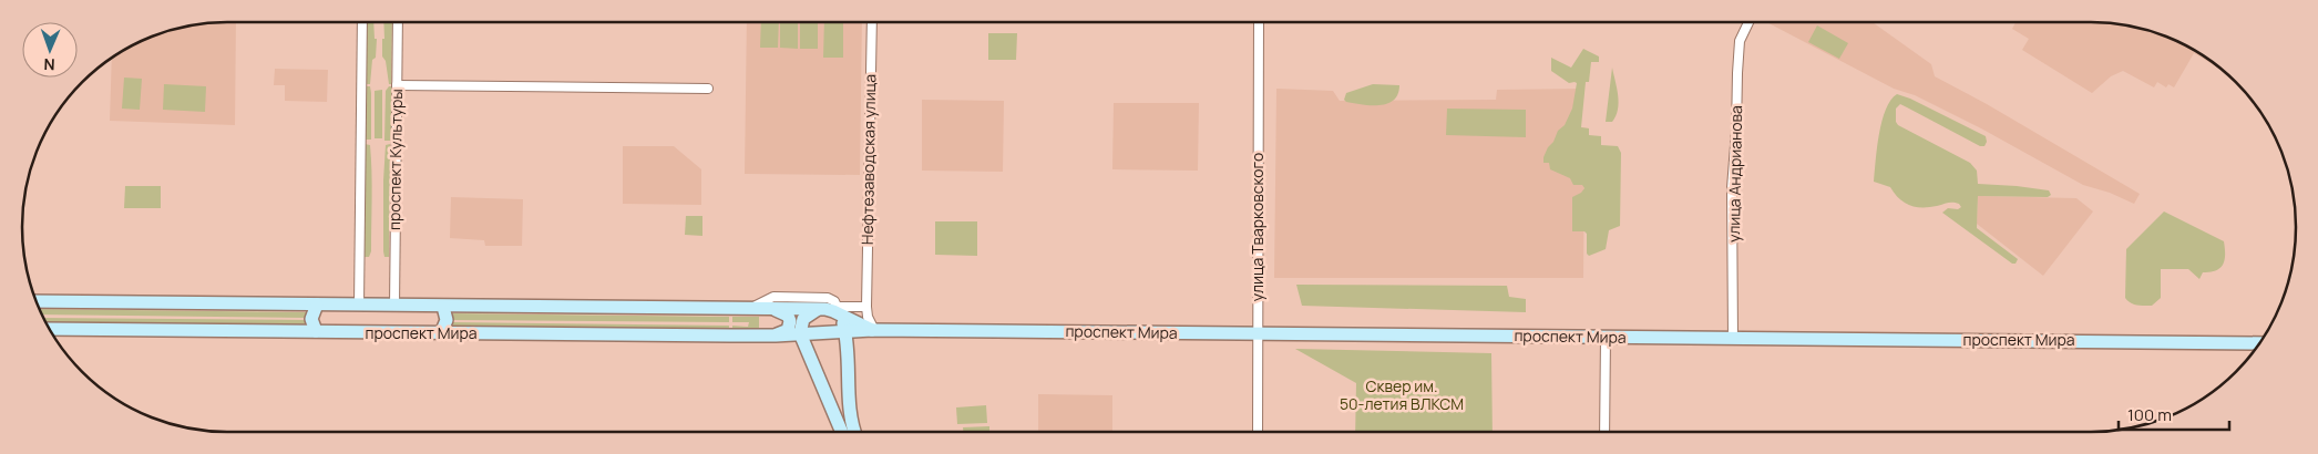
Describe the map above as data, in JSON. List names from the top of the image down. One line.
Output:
{"streets":{"main road":["проспект Мира"],"street":["проспект Культуры","Нефтезаводская улица","улица Андрианова","улица Тварковского"]},"crossings":[["проспект Культуры","проспект Мира"],["Нефтезаводская улица","проспект Мира"],["улица Андрианова","проспект Мира"],["улица Тварковского","проспект Мира"]],"parks":["Сквер им. 50-летия ВЛКСМ"],"scale_bar":"100 m","north":"bottom"}
